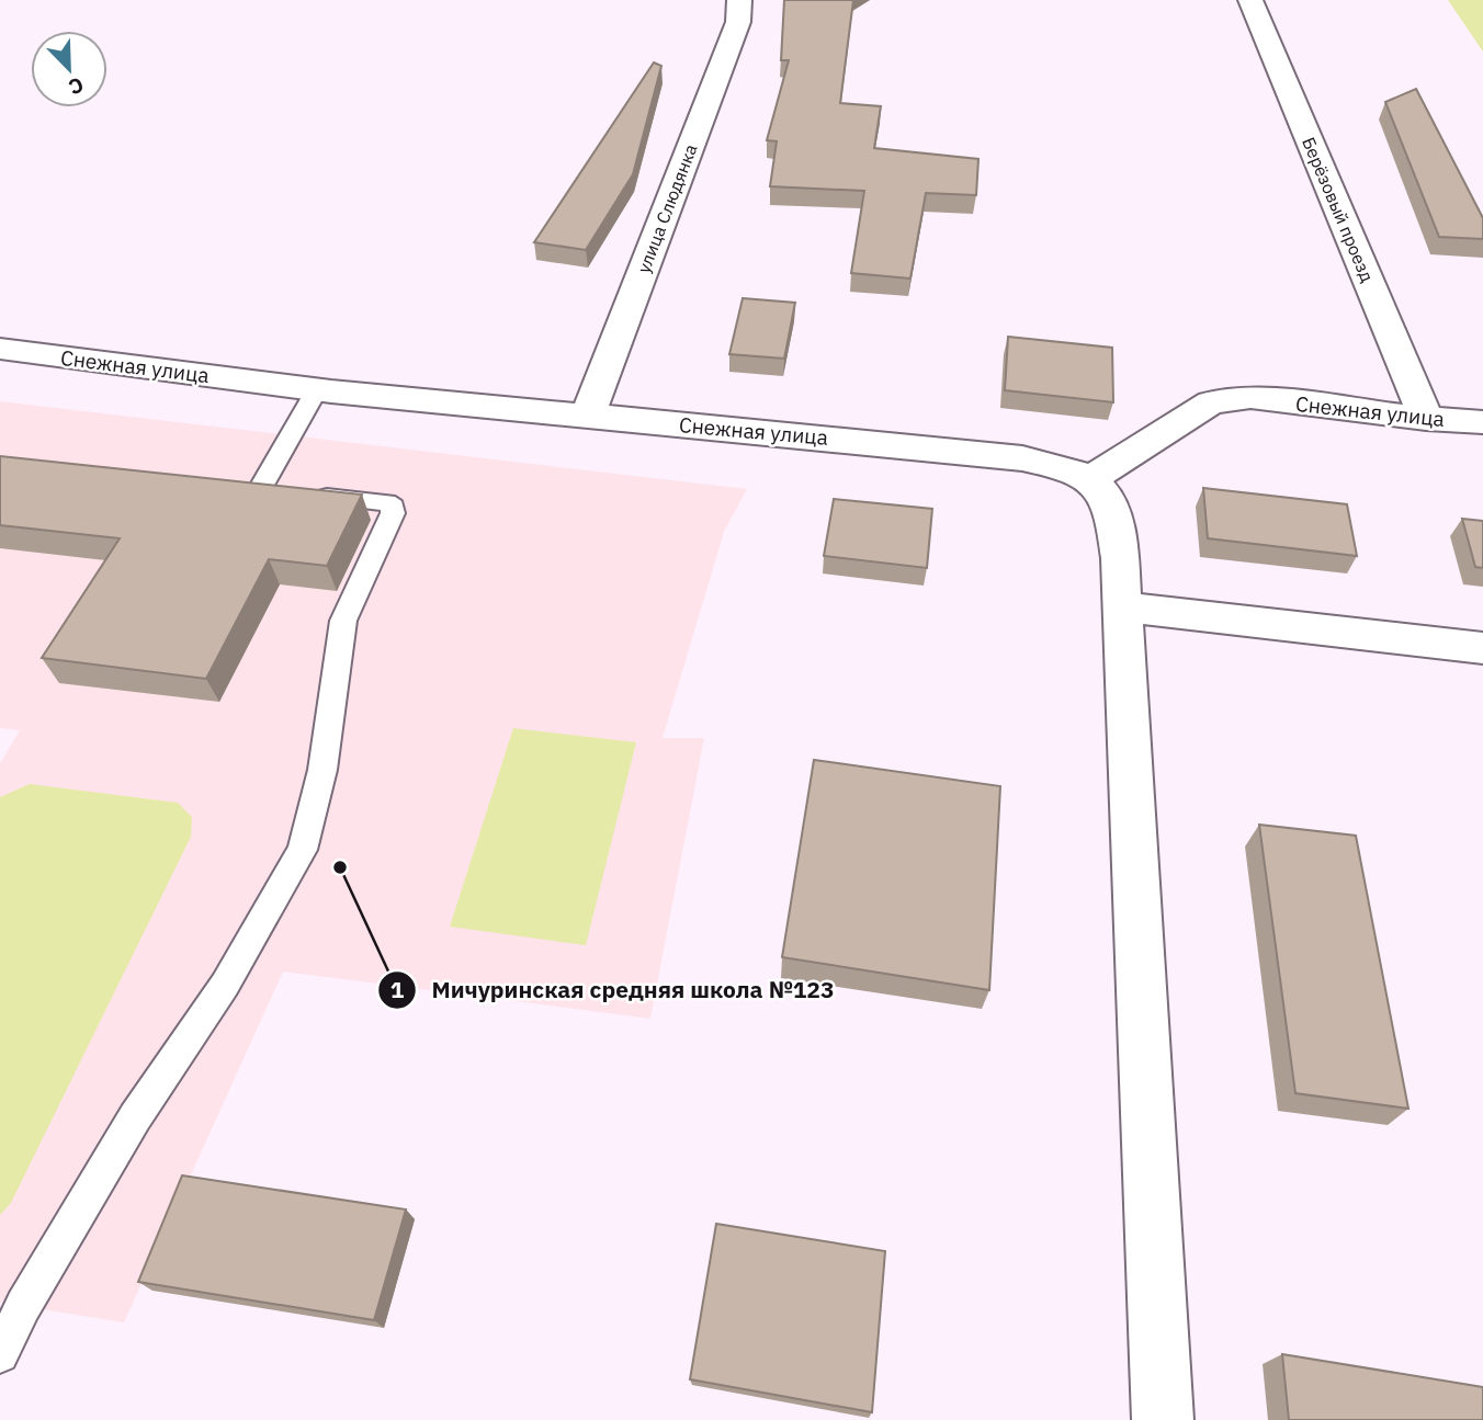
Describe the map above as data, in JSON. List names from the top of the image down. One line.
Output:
{"streets":{"street":["улица Слюдянка","Берёзовый проезд","Снежная улица"]},"crossings":[["улица Слюдянка","Снежная улица"],["Берёзовый проезд","Снежная улица"]],"places":["Мичуринская средняя школа №123"],"north":"bottom right"}
